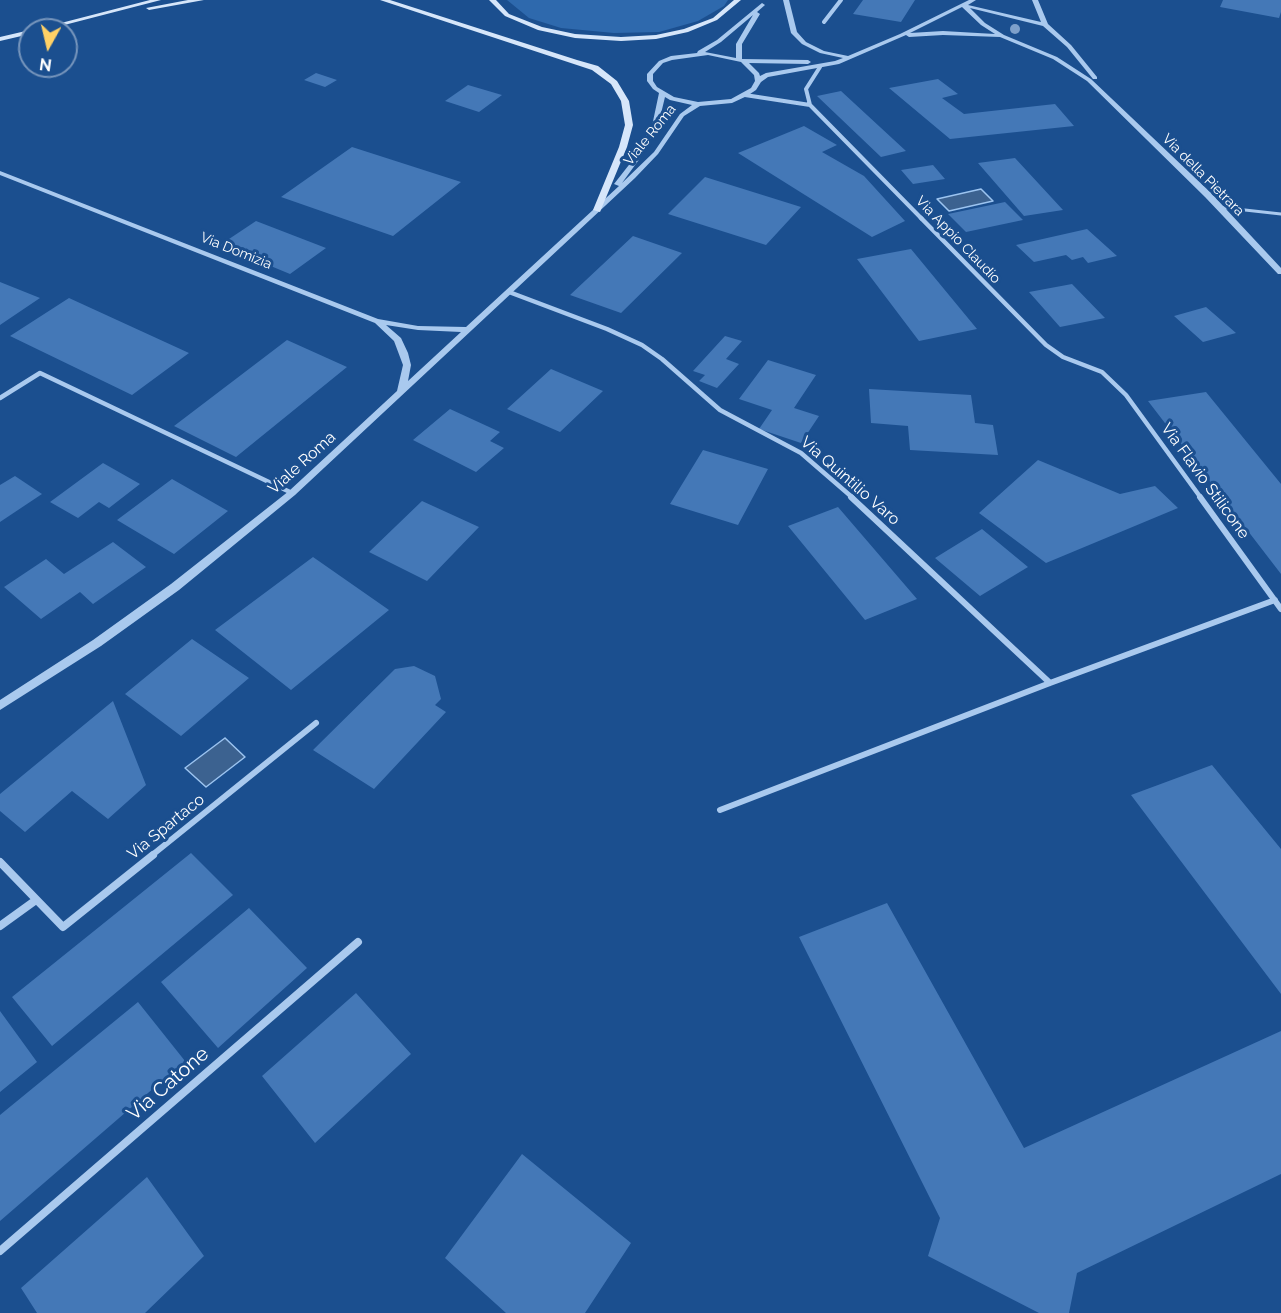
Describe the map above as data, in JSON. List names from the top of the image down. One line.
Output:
{"streets":{"street":["Viale Roma","Via della Pietrara","Via Appio Claudio","Via Domizia","Via Quintilio Varo","Via Flavio Stilicone","Via Spartaco","Via Catone"]},"crossings":[["Viale Roma","Via Domizia"],["Viale Roma","Via Quintilio Varo"],["Via Appio Claudio","Via Flavio Stilicone"]],"north":"bottom"}
